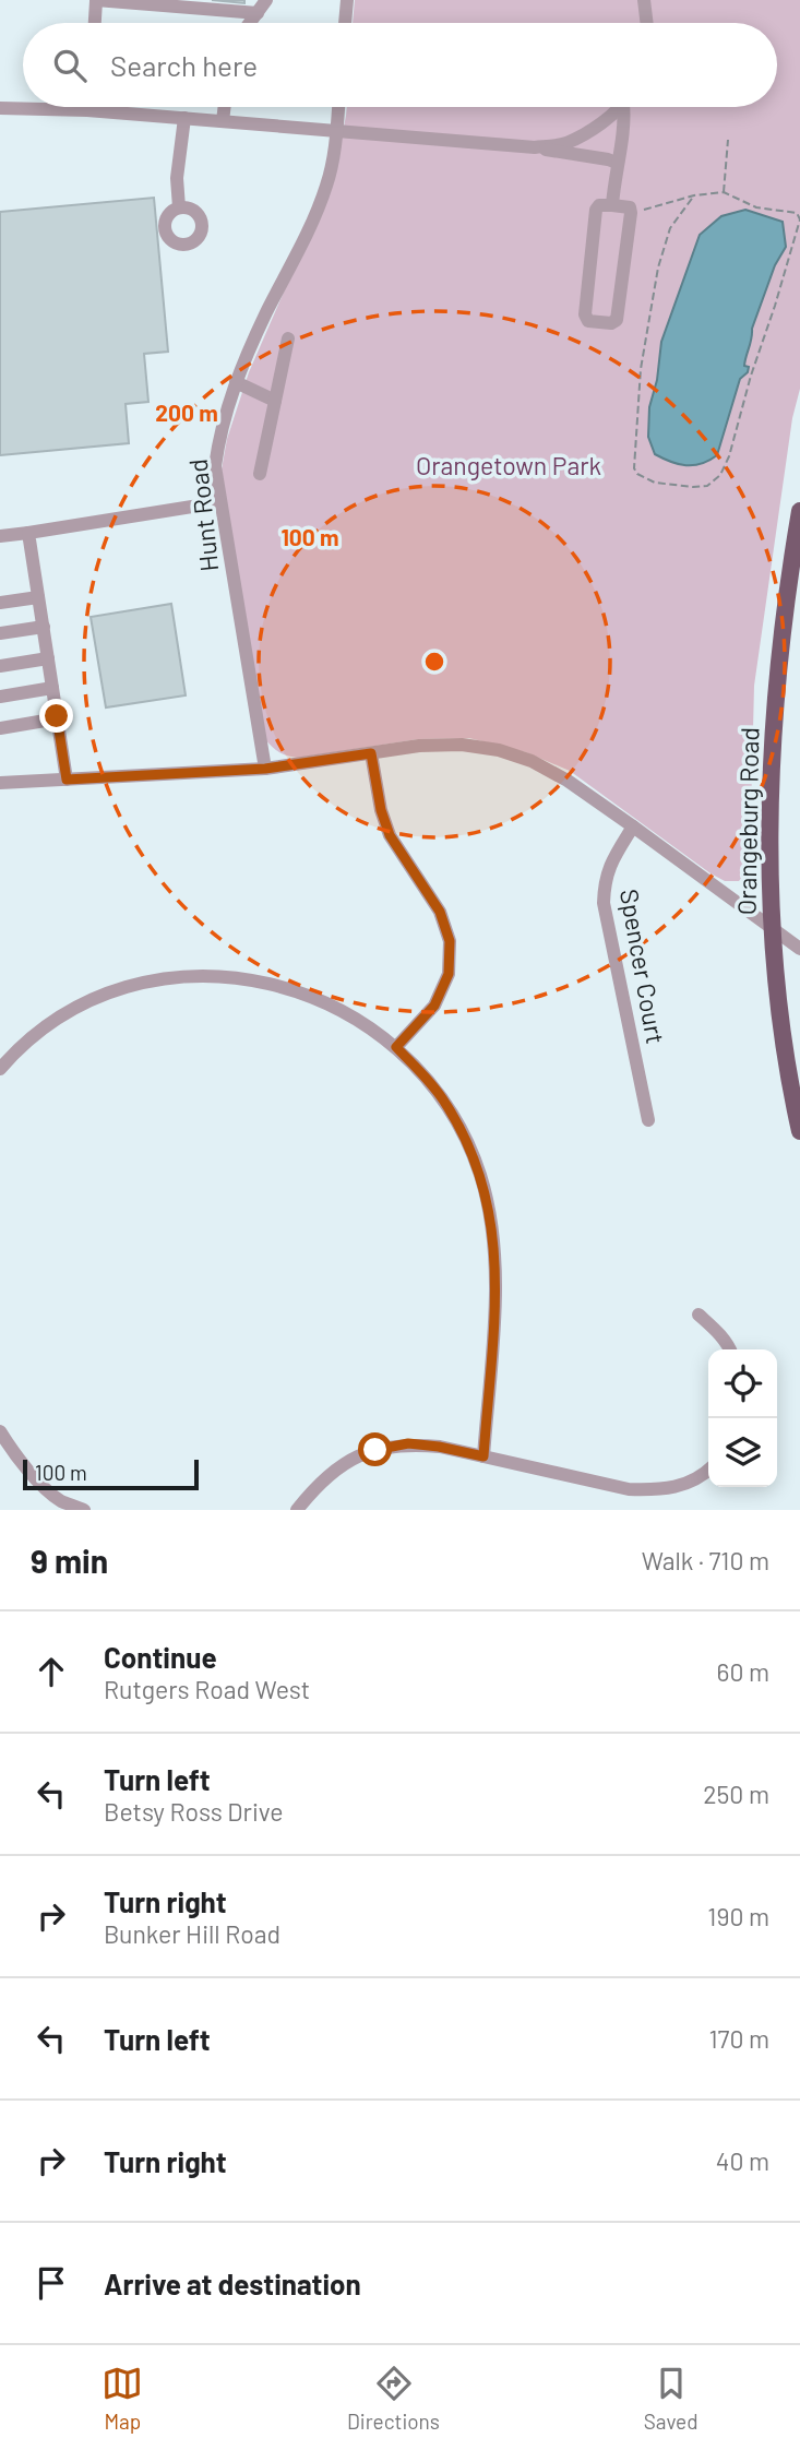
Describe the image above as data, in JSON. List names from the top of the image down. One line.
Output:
{"streets":{"main road":["Orangeburg Road"],"street":["Hunt Road","Spencer Court"]},"parks":["Orangetown Park"],"scale_bar":"100 m","page":{"search":"Search here","scale":"100 m","heading":["9 min","Walk · 710 m"],"list":[["Continue","Rutgers Road West","60 m"],["Turn left","Betsy Ross Drive","250 m"],["Turn right","Bunker Hill Road","190 m"],["Turn left","170 m"],["Turn right","40 m"],"Arrive at destination"],"nav":["Map","Directions","Saved"]},"rings":["200 m","100 m"]}
